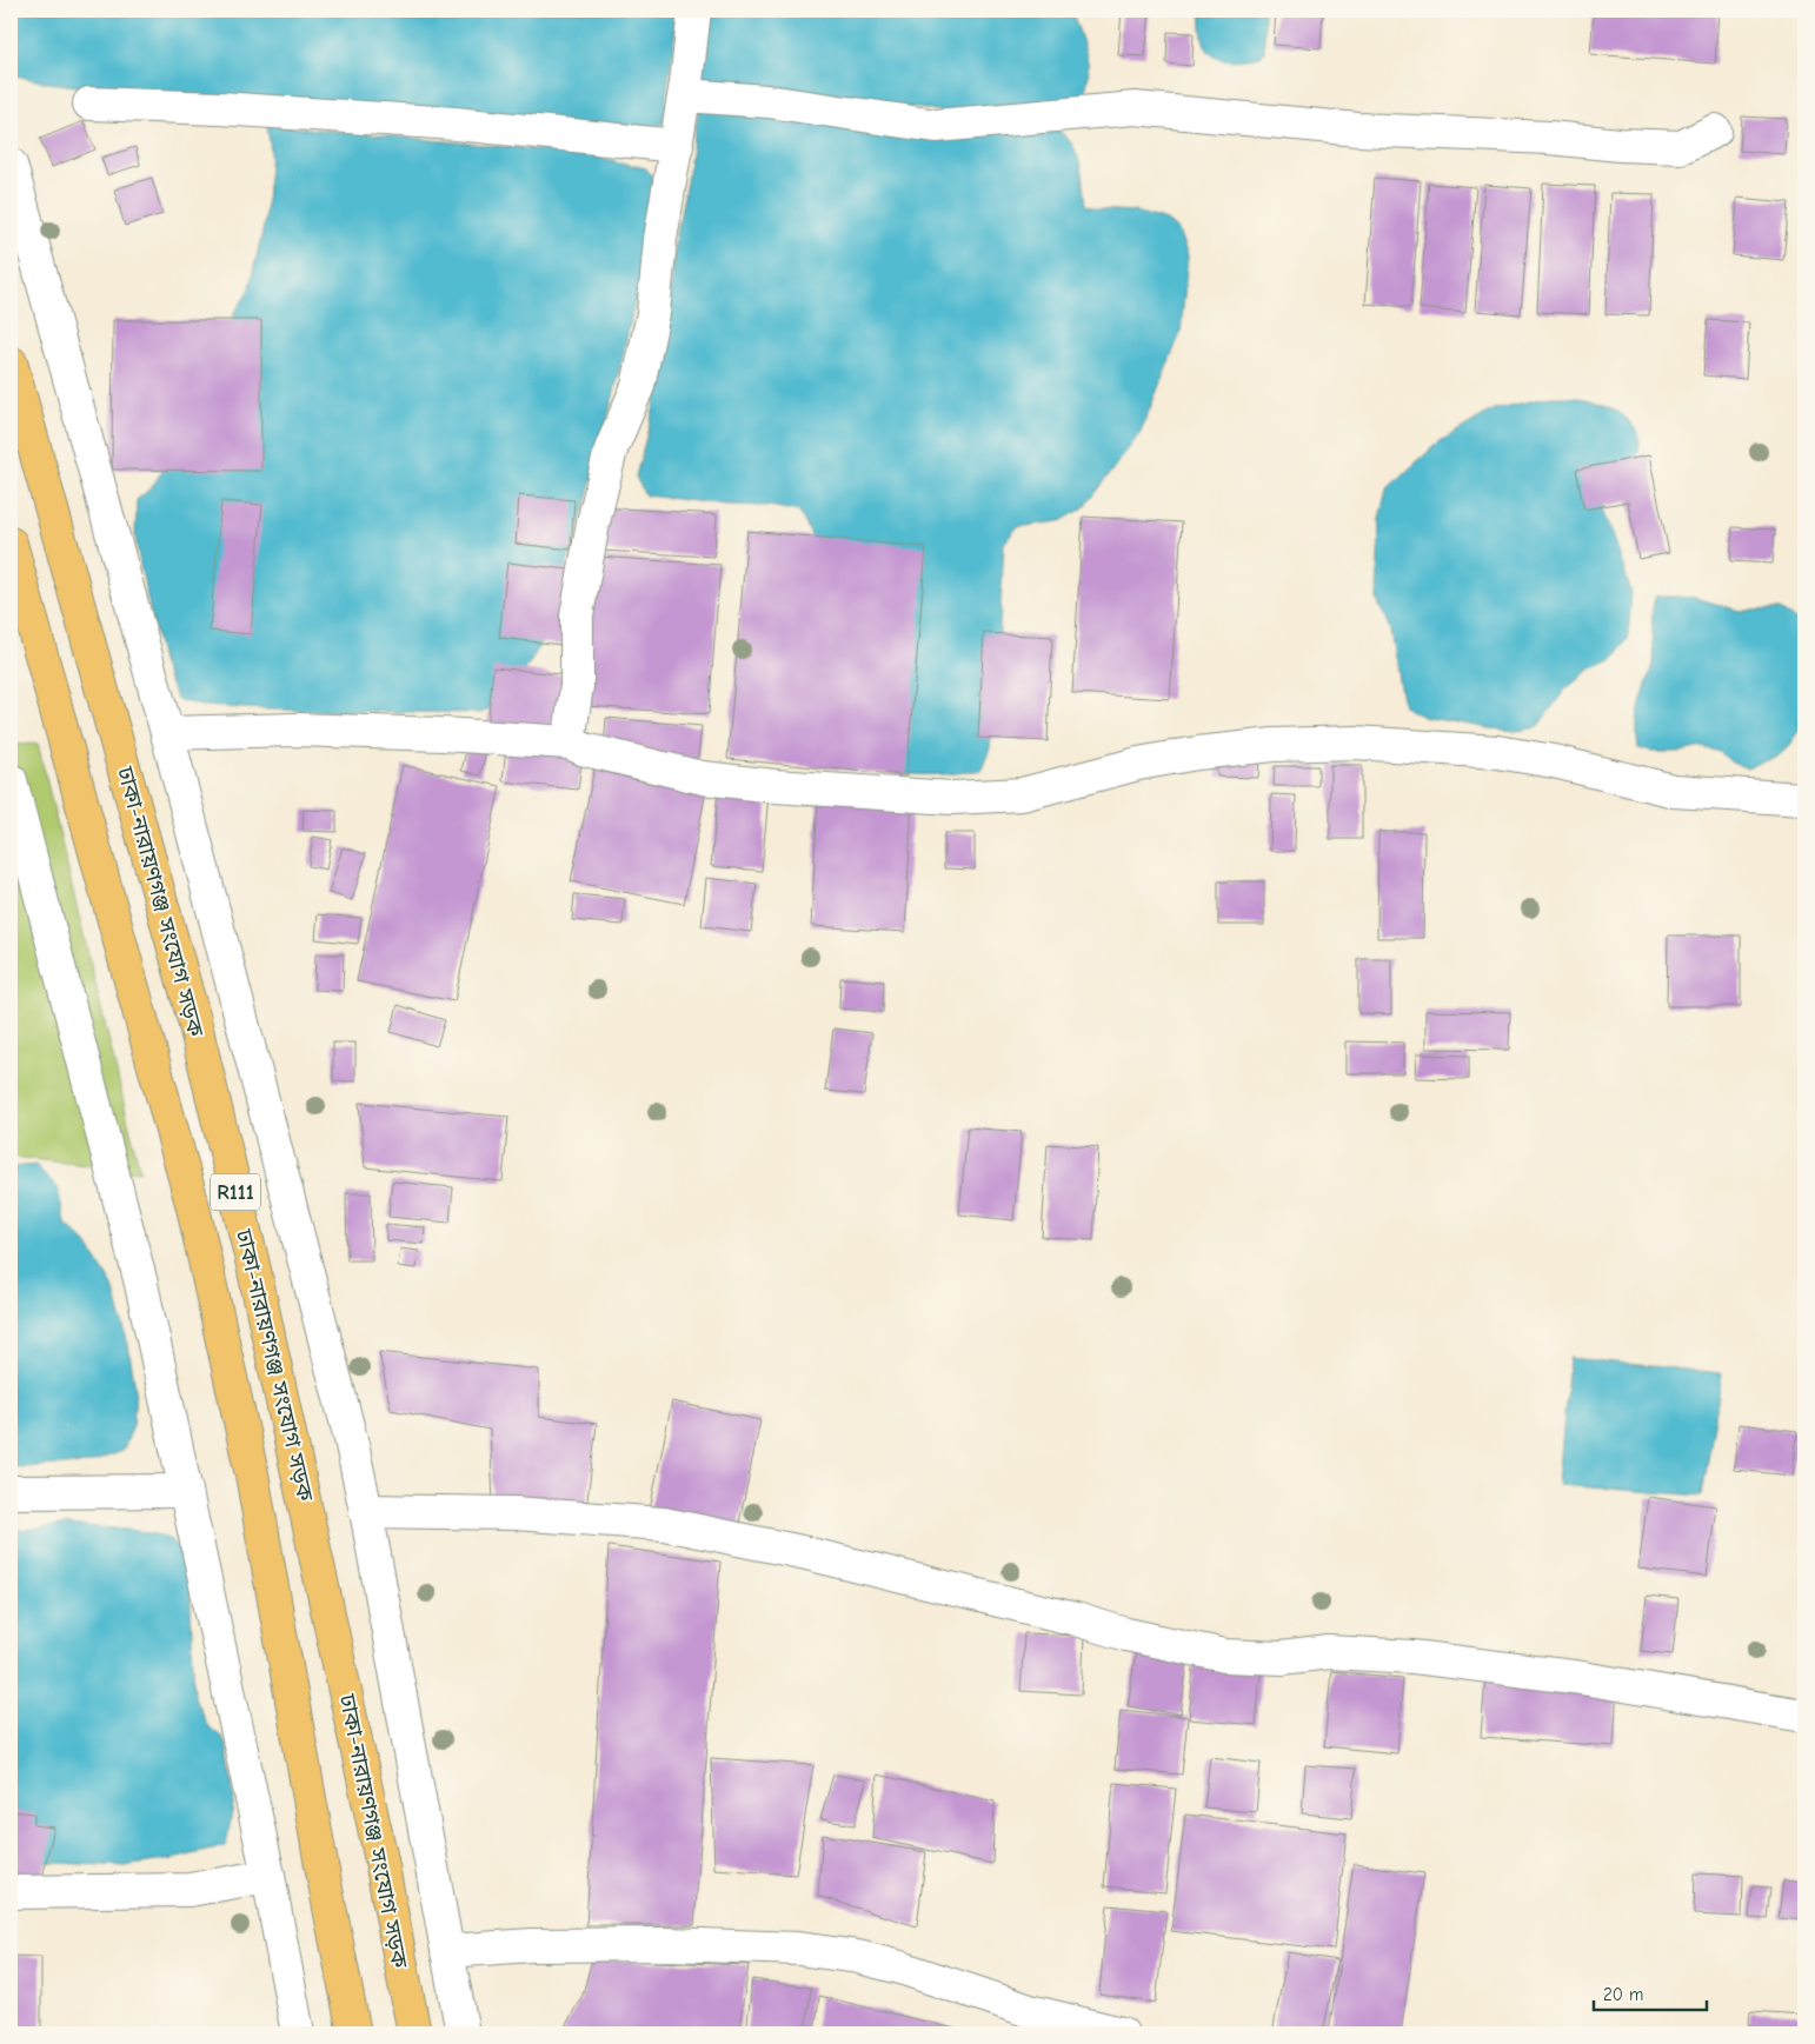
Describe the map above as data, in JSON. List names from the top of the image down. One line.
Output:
{"streets":{"main road":["ঢাকা-নারায়ণগঞ্জ সংযোগ সড়ক","R111"]},"scale_bar":"20 m"}
